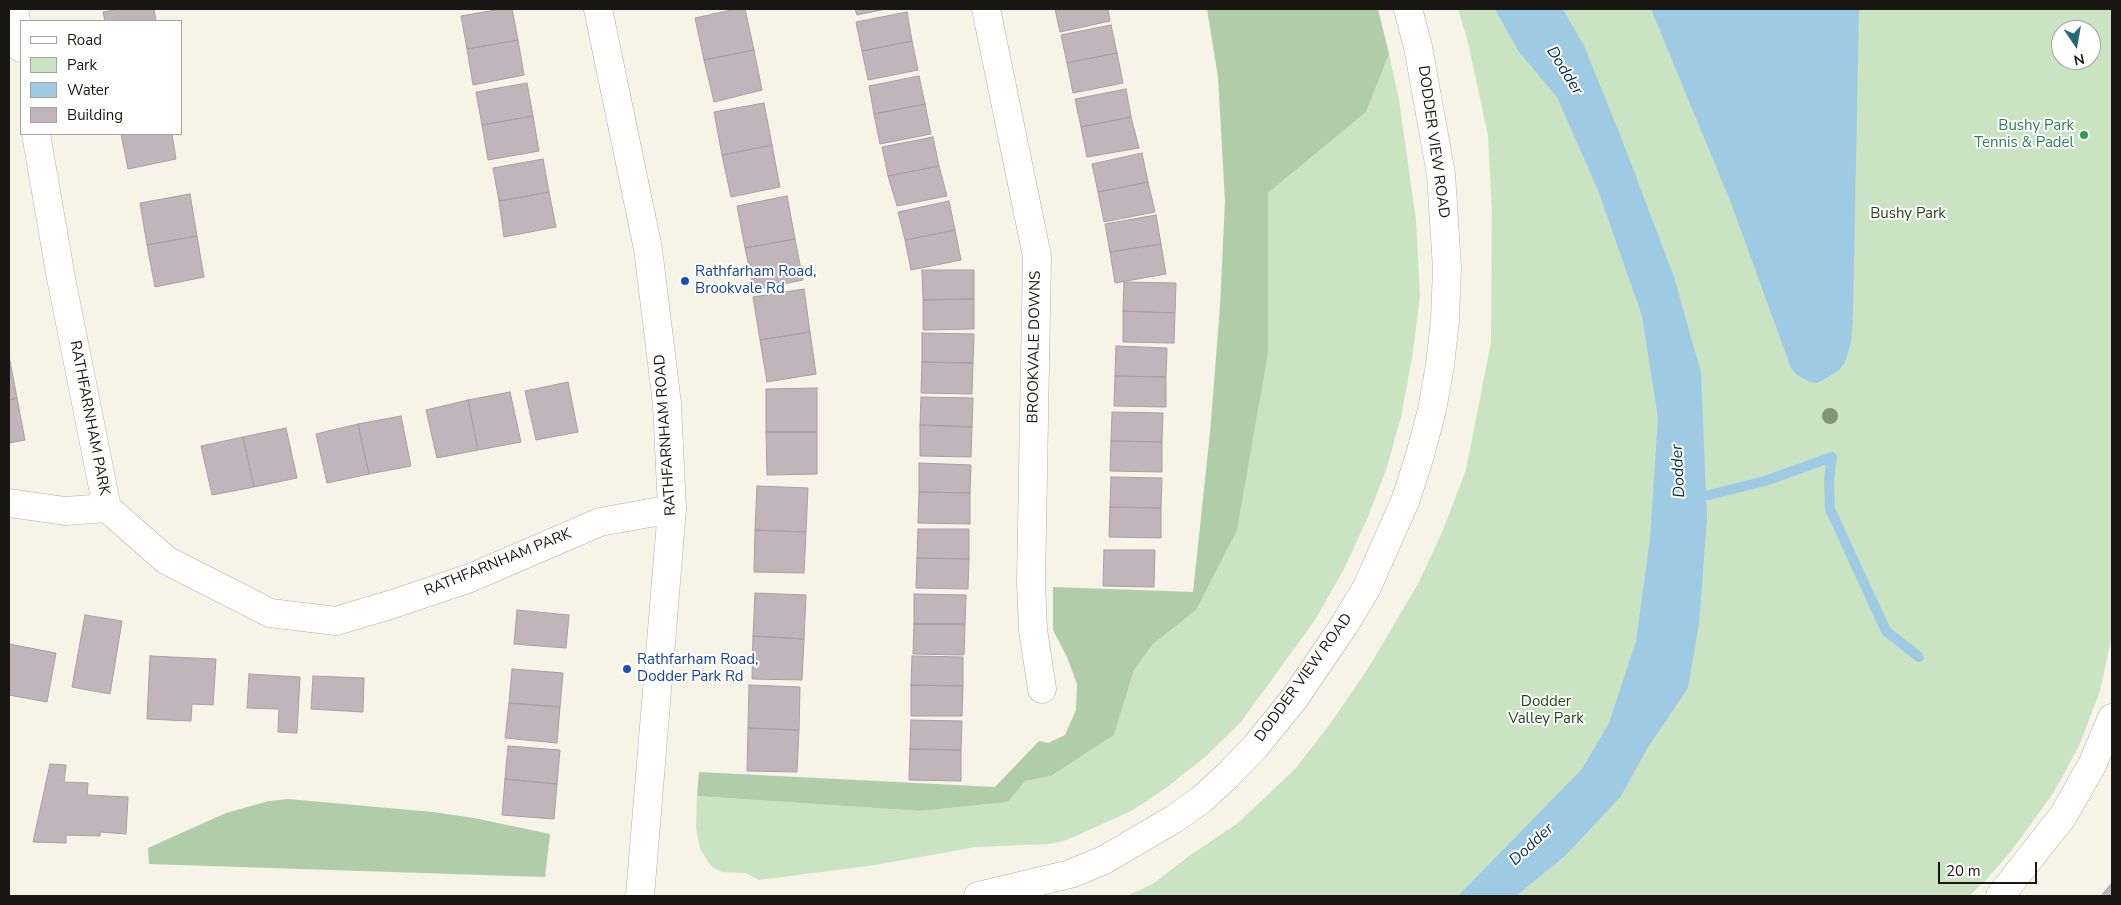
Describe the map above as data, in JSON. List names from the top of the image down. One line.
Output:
{"streets":{"street":["DODDER VIEW ROAD","BROOKVALE DOWNS","RATHFARNHAM PARK","RATHFARNHAM ROAD"]},"crossings":[["RATHFARNHAM PARK","RATHFARNHAM ROAD"]],"water":["Dodder"],"parks":["Bushy Park","Dodder Valley Park"],"places":["Bushy Park Tennis & Padel","Rathfarham Road, Brookvale Rd","Rathfarham Road, Dodder Park Rd"],"legend":["Road","Park","Water","Building"],"scale_bar":"20 m","north":"bottom"}
